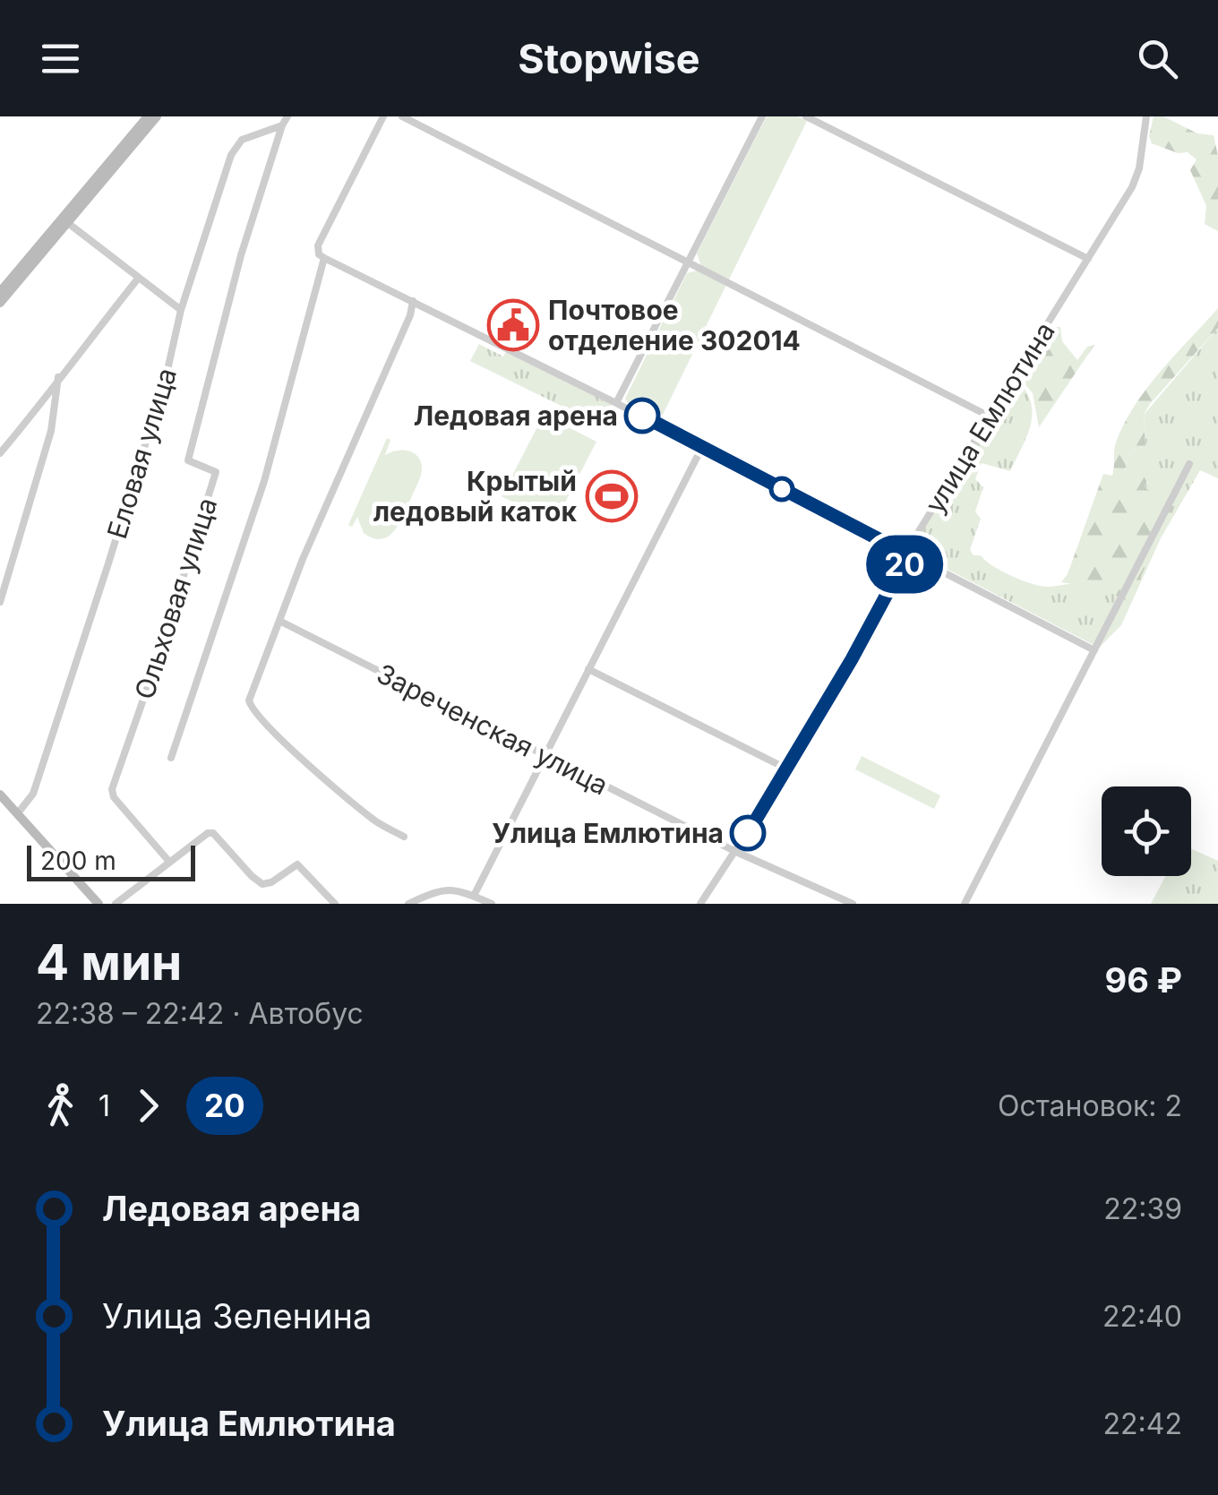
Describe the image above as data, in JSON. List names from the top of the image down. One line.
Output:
{"streets":{"street":["улица Емлютина","Еловая улица","Ольховая улица","Зареченская улица"]},"crossings":[["улица Емлютина","Зареченская улица"],["Еловая улица","Ольховая улица"]],"places":{"public building":["Почтовое отделение 302014"],"other":["Ледовая арена","Улица Емлютина"],"sports":["Крытый ледовый каток"]},"lines":["bus line 20"],"scale_bar":"200 m","page":{"header":"Stopwise","on_map":"20","scale":"200 m","heading":["4 мин","22:38 – 22:42 · Автобус","96 ₽"],"legs":["1","20","Остановок: 2"],"list":[{"name":"Ледовая арена","value":"22:39"},{"name":"Улица Зеленина","value":"22:40"},{"name":"Улица Емлютина","value":"22:42"}]}}
